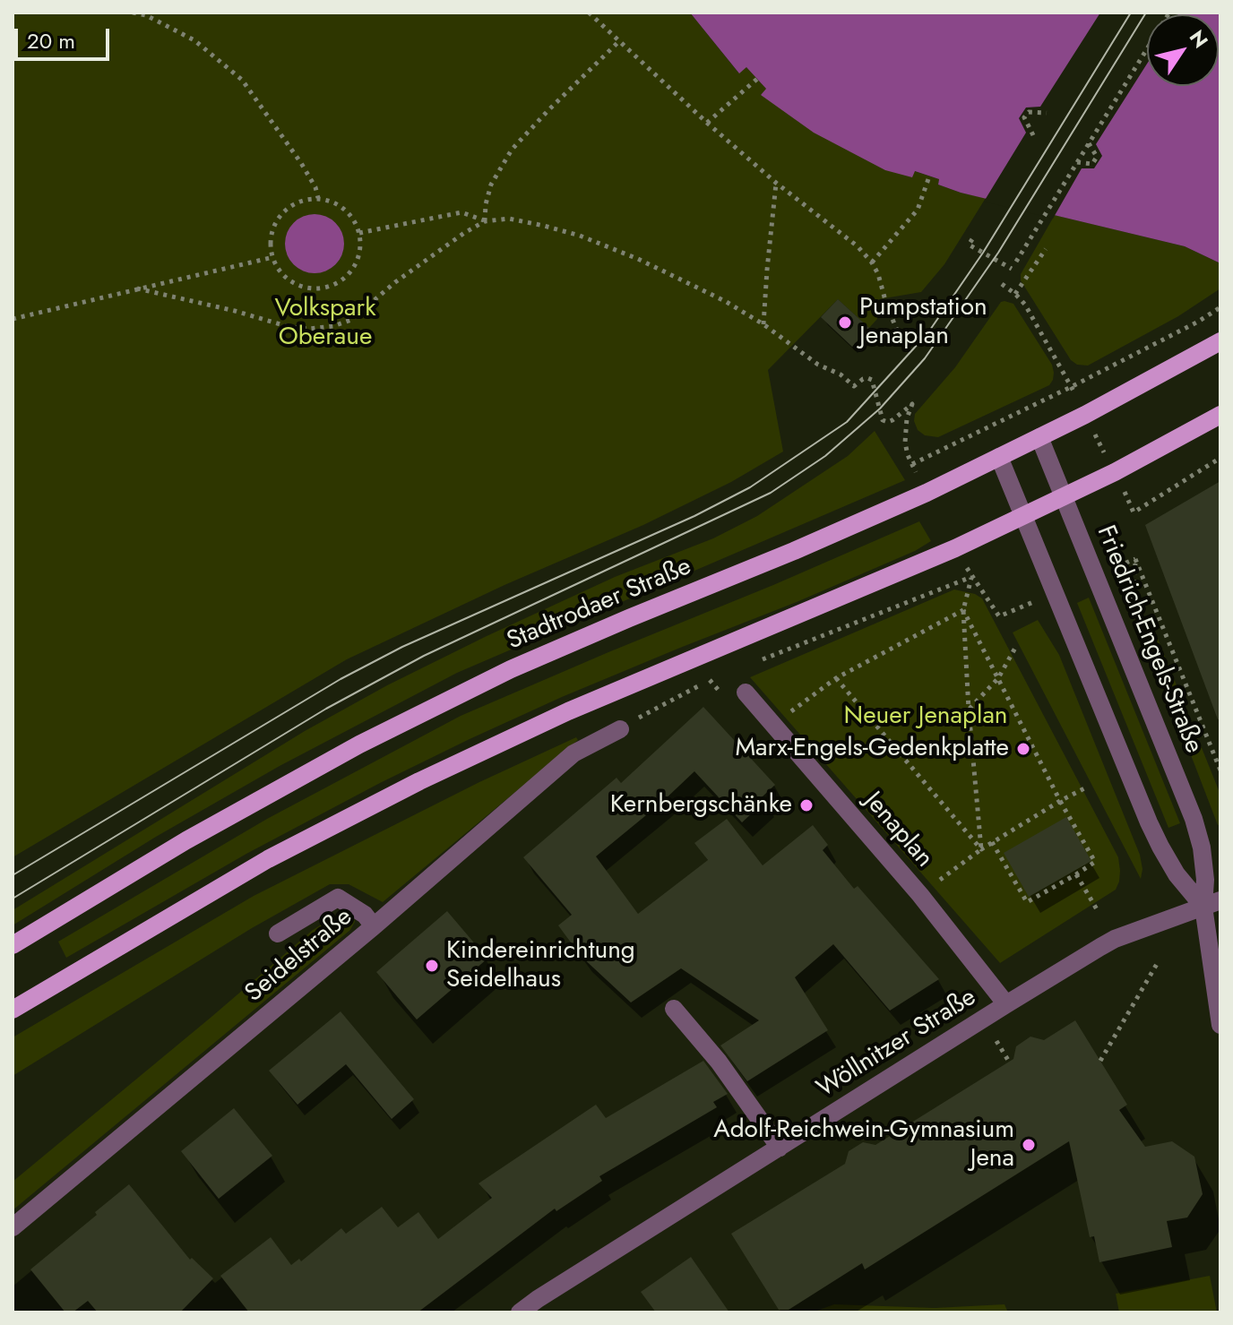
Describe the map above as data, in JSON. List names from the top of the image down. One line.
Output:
{"streets":{"main road":["Stadtrodaer Straße"],"street":["Friedrich-Engels-Straße","Jenaplan","Seidelstraße","Wöllnitzer Straße"]},"crossings":[["Stadtrodaer Straße","Friedrich-Engels-Straße"],["Friedrich-Engels-Straße","Wöllnitzer Straße"],["Jenaplan","Wöllnitzer Straße"]],"parks":["Volkspark Oberaue","Neuer Jenaplan"],"places":["Pumpstation Jenaplan","Marx-Engels-Gedenkplatte","Kernbergschänke","Kindereinrichtung Seidelhaus","Adolf-Reichwein-Gymnasium Jena"],"scale_bar":"20 m","north":"top right"}
